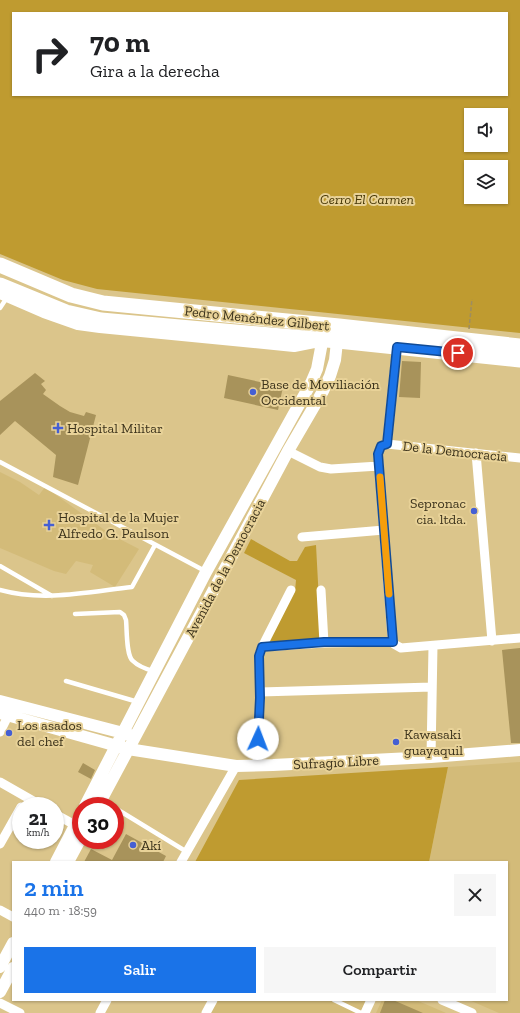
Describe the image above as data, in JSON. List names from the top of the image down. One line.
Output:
{"streets":{"main road":["Pedro Menéndez Gilbert"],"street":["De la Democracia","Avenida de la Democracia","Sufragio Libre"]},"crossings":[["Pedro Menéndez Gilbert","Avenida de la Democracia"],["Avenida de la Democracia","Sufragio Libre"]],"parks":["Cerro El Carmen"],"places":{"other":["Base de Moviliación Occidental","Sepronac cia. ltda.","Los asados del chef","Kawasaki guayaquil","Akí"],"health":["Hospital Militar","Hospital de la Mujer Alfredo G. Paulson"]},"page":{"turn":["70 m","Gira a la derecha"],"speed":"21 km/h","limit":"30","heading":["2 min","440 m · 18:59"],"buttons":["Salir","Compartir"]}}
